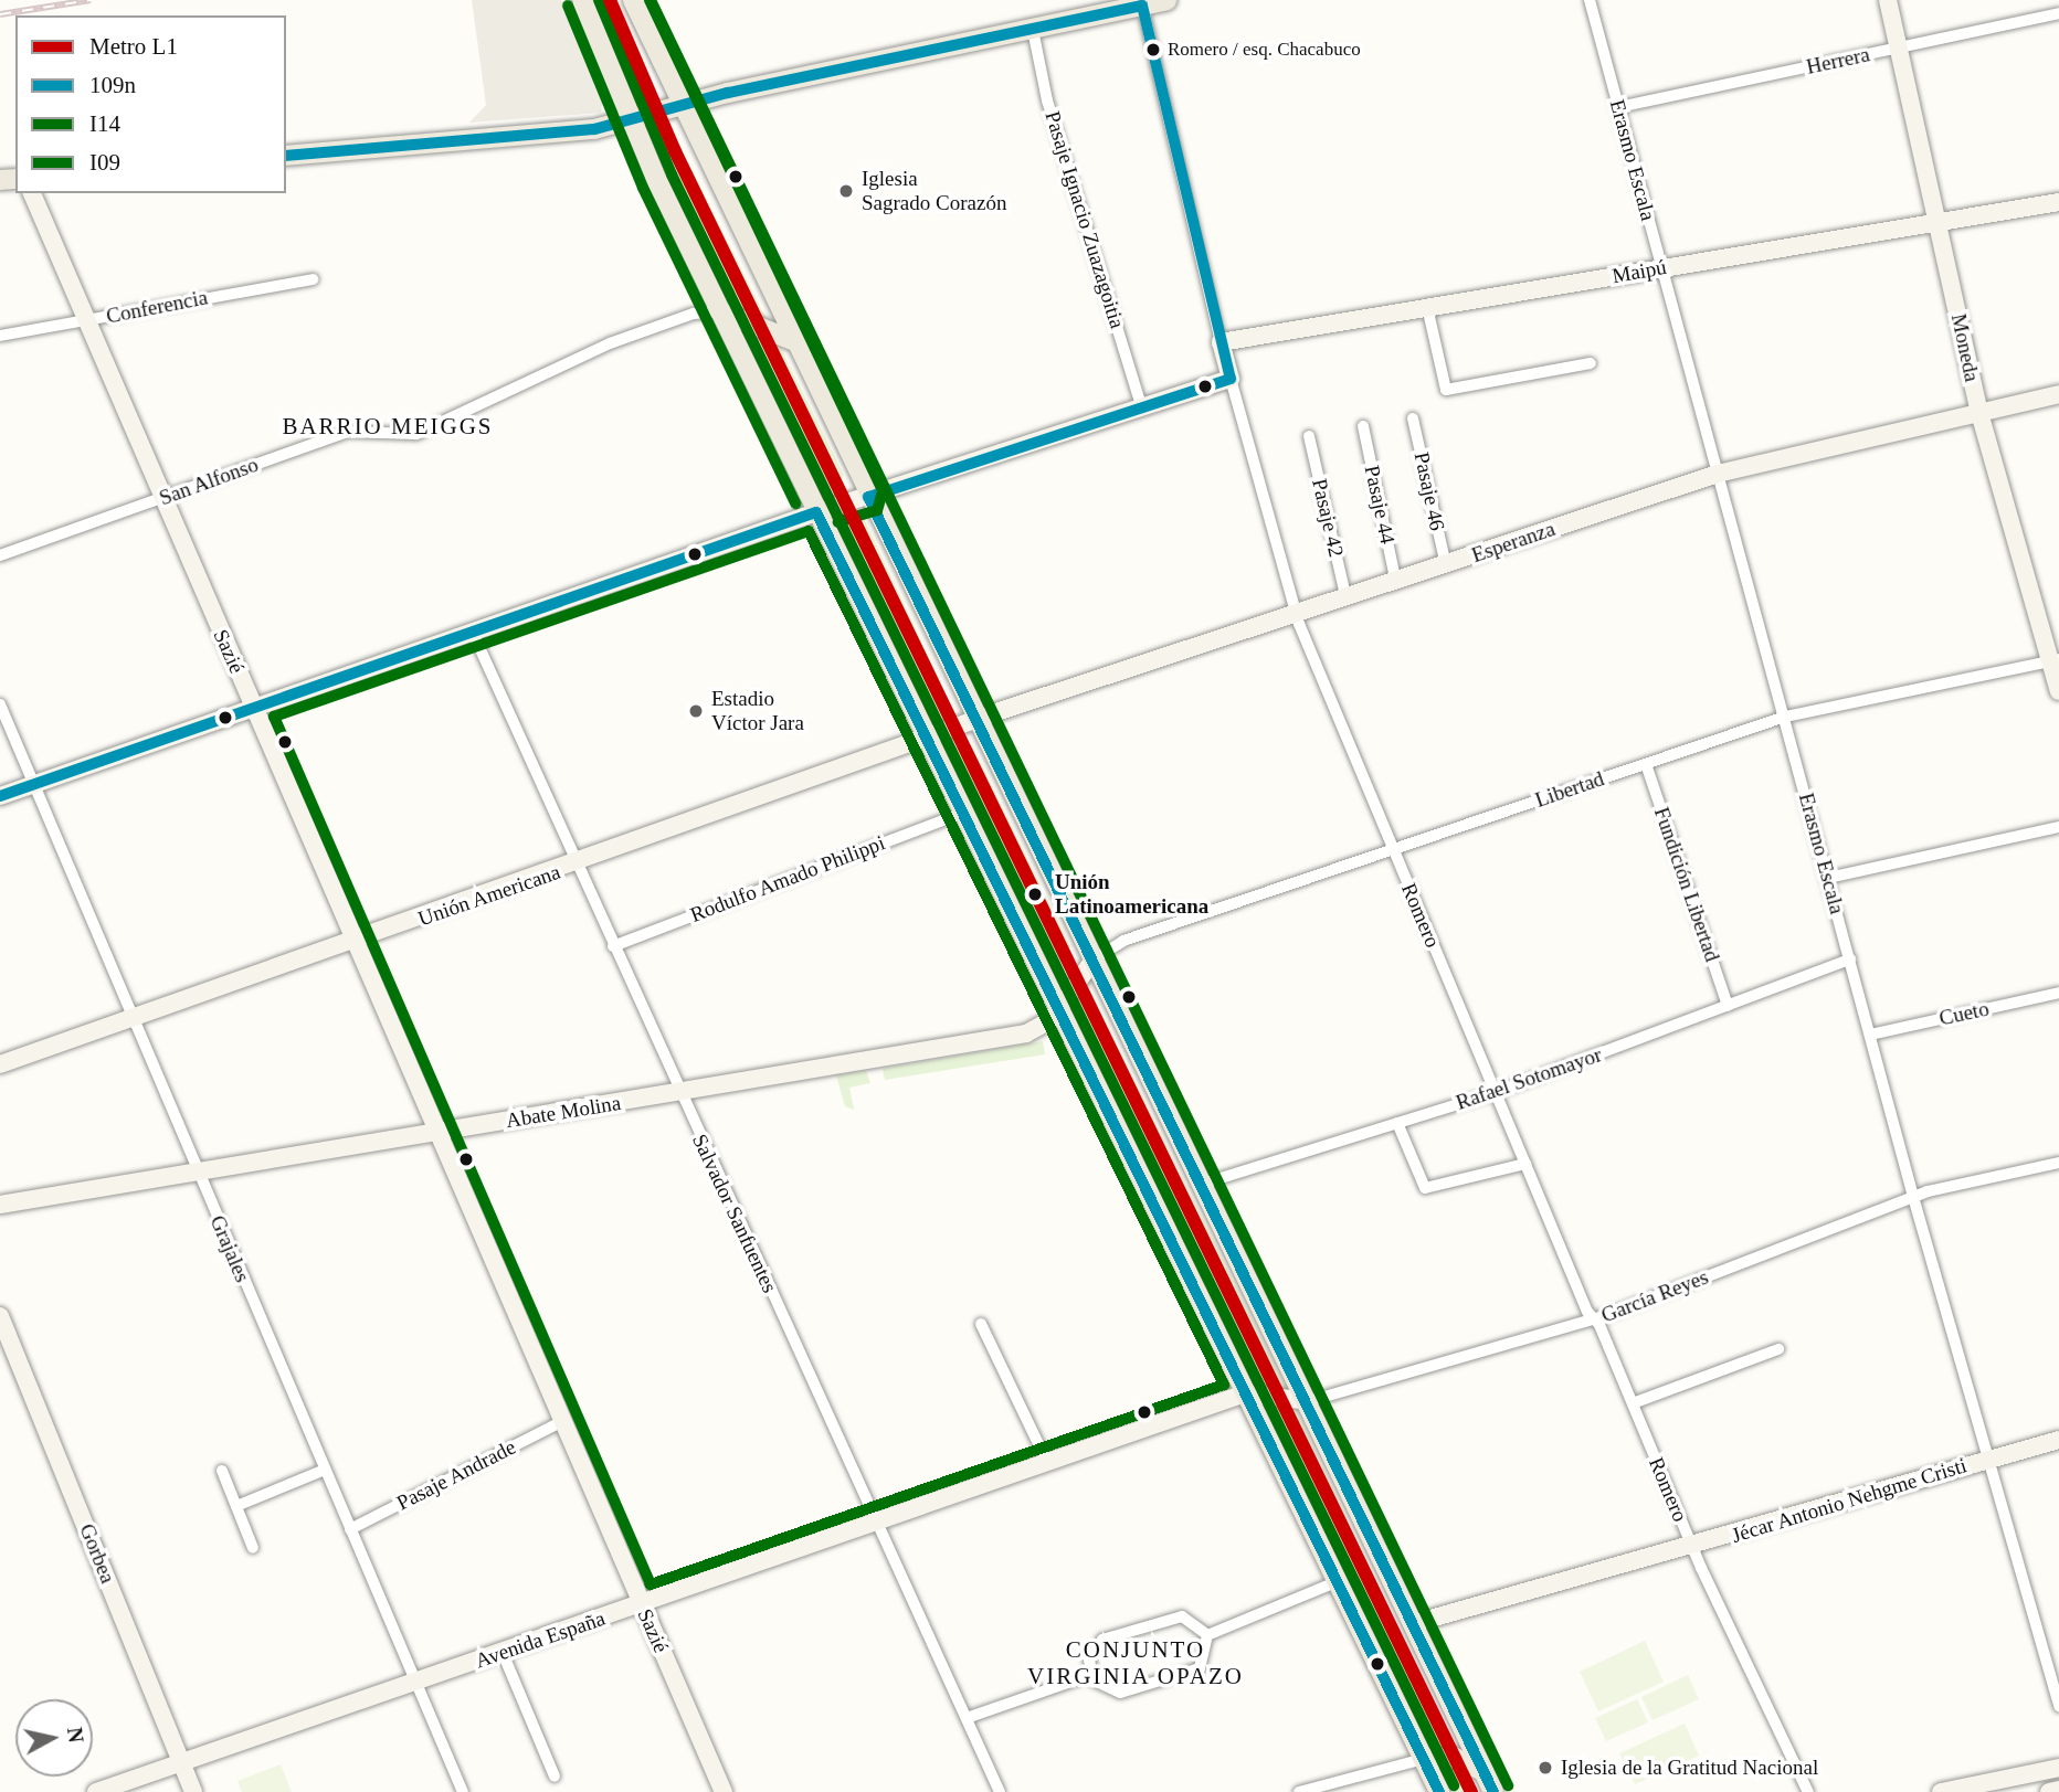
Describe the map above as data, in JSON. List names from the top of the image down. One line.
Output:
{"streets":{"street":["Herrera","Erasmo Escala","Pasaje Ignacio Zuazagoitia","Maipú","Conferencia","Moneda","San Alfonso","Pasaje 46","Pasaje 44","Pasaje 42","Esperanza","Sazié","Libertad","Rodulfo Amado Philippi","Fundición Libertad","Unión Americana","Romero","Cueto","Rafael Sotomayor","Abate Molina","Salvador Sanfuentes","Grajales","García Reyes","Pasaje Andrade","Jécar Antonio Nehgme Cristi","Gorbea","Avenida España"]},"crossings":[["Herrera","Erasmo Escala"],["Herrera","Moneda"],["Erasmo Escala","Maipú"],["Erasmo Escala","Esperanza"],["Erasmo Escala","Libertad"],["Erasmo Escala","Cueto"],["Erasmo Escala","Rafael Sotomayor"],["Erasmo Escala","García Reyes"],["Erasmo Escala","Jécar Antonio Nehgme Cristi"],["Maipú","Moneda"],["Maipú","Romero"],["Conferencia","Sazié"],["Moneda","Esperanza"],["Moneda","Libertad"],["San Alfonso","Sazié"],["Pasaje 46","Esperanza"],["Pasaje 44","Esperanza"],["Pasaje 42","Esperanza"],["Esperanza","Unión Americana"],["Esperanza","Romero"],["Sazié","Unión Americana"],["Sazié","Abate Molina"],["Sazié","Pasaje Andrade"],["Sazié","Avenida España"],["Libertad","Fundición Libertad"],["Libertad","Romero"],["Libertad","Abate Molina"],["Rodulfo Amado Philippi","Salvador Sanfuentes"],["Fundición Libertad","Rafael Sotomayor"],["Unión Americana","Salvador Sanfuentes"],["Unión Americana","Grajales"],["Romero","Rafael Sotomayor"],["Romero","García Reyes"],["Romero","Jécar Antonio Nehgme Cristi"],["Abate Molina","Salvador Sanfuentes"],["Abate Molina","Grajales"],["Salvador Sanfuentes","Avenida España"],["Grajales","Pasaje Andrade"],["Grajales","Avenida España"],["García Reyes","Avenida España"],["Gorbea","Avenida España"]],"districts":["BARRIO MEIGGS","CONJUNTO VIRGINIA OPAZO"],"places":["Romero / esq. Chacabuco","Iglesia Sagrado Corazón","Estadio Víctor Jara","Unión Latinoamericana","Iglesia de la Gratitud Nacional"],"lines":["metro line L1","transit line I14","transit line I09","transit line 109n"],"legend":["Metro L1","109n","I14","I09"],"north":"right"}
